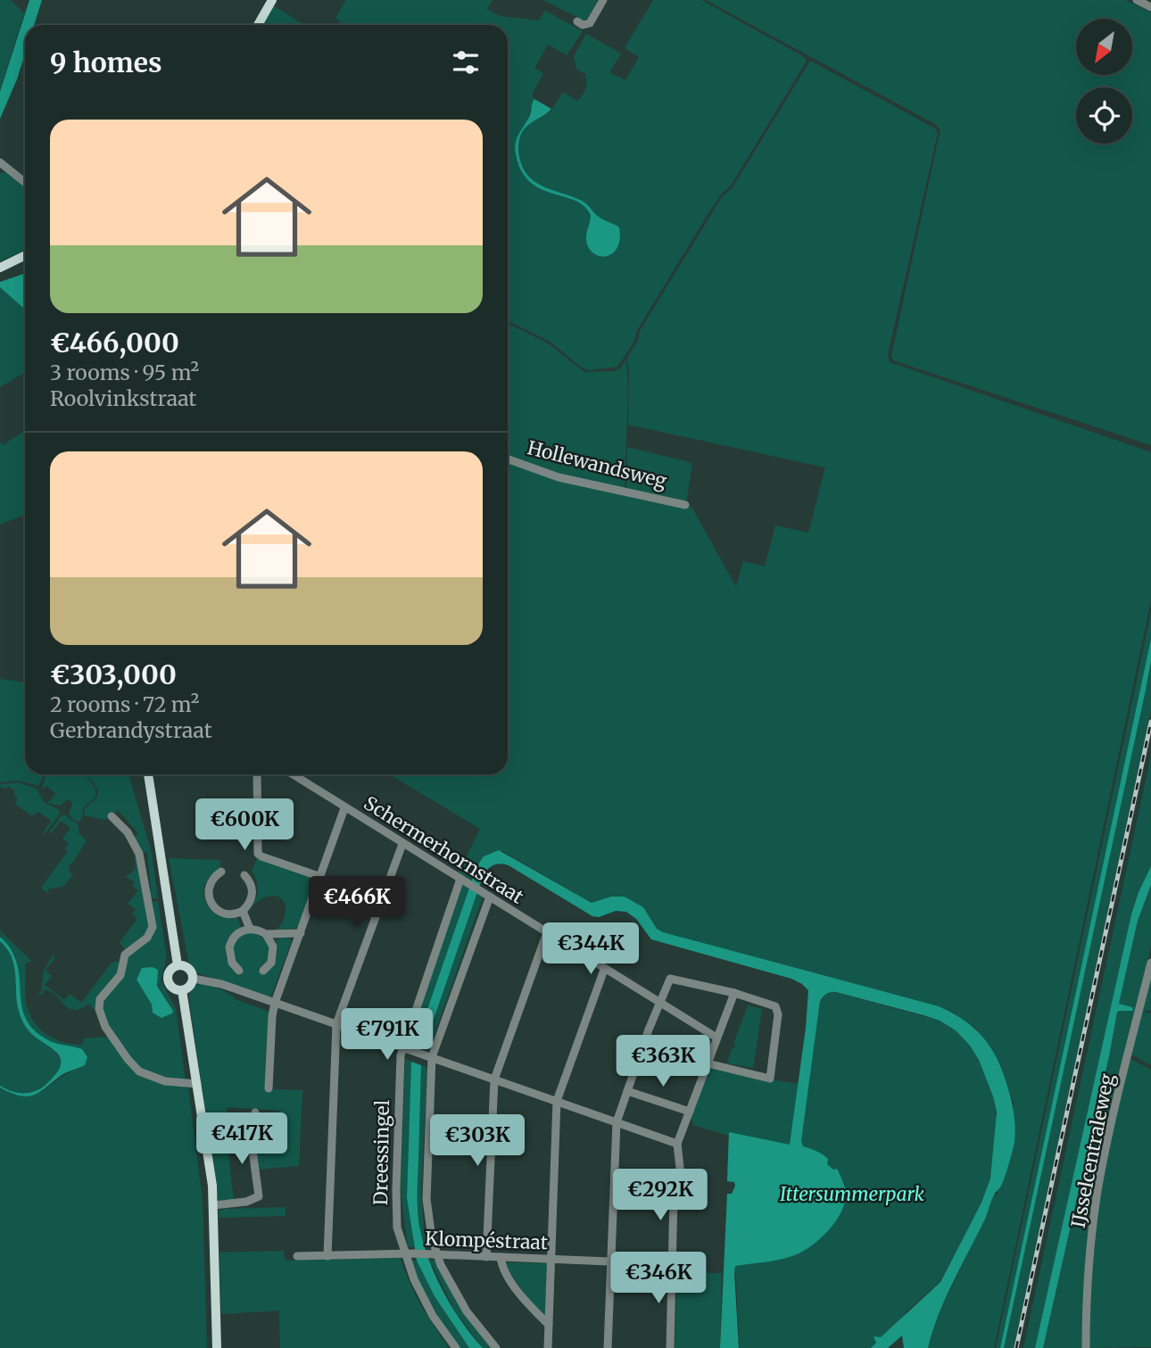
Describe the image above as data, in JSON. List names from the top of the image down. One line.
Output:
{"streets":{"street":["Hollewandsweg","Schermerhornstraat","IJsselcentraleweg","Dreessingel","Klompéstraat"]},"crossings":[["Schermerhornstraat","Dreessingel"],["Dreessingel","Klompéstraat"]],"parks":["Ittersummerpark"],"north":"bottom left","page":{"heading":"9 homes","list":[{"name":"€466,000","note":"3 rooms · 95 m² · Roolvinkstraat"},{"name":"€303,000","note":"2 rooms · 72 m² · Gerbrandystraat"}],"price":["€600K","€466K","€344K","€791K","€363K","€417K","€303K","€292K","€346K"]}}
